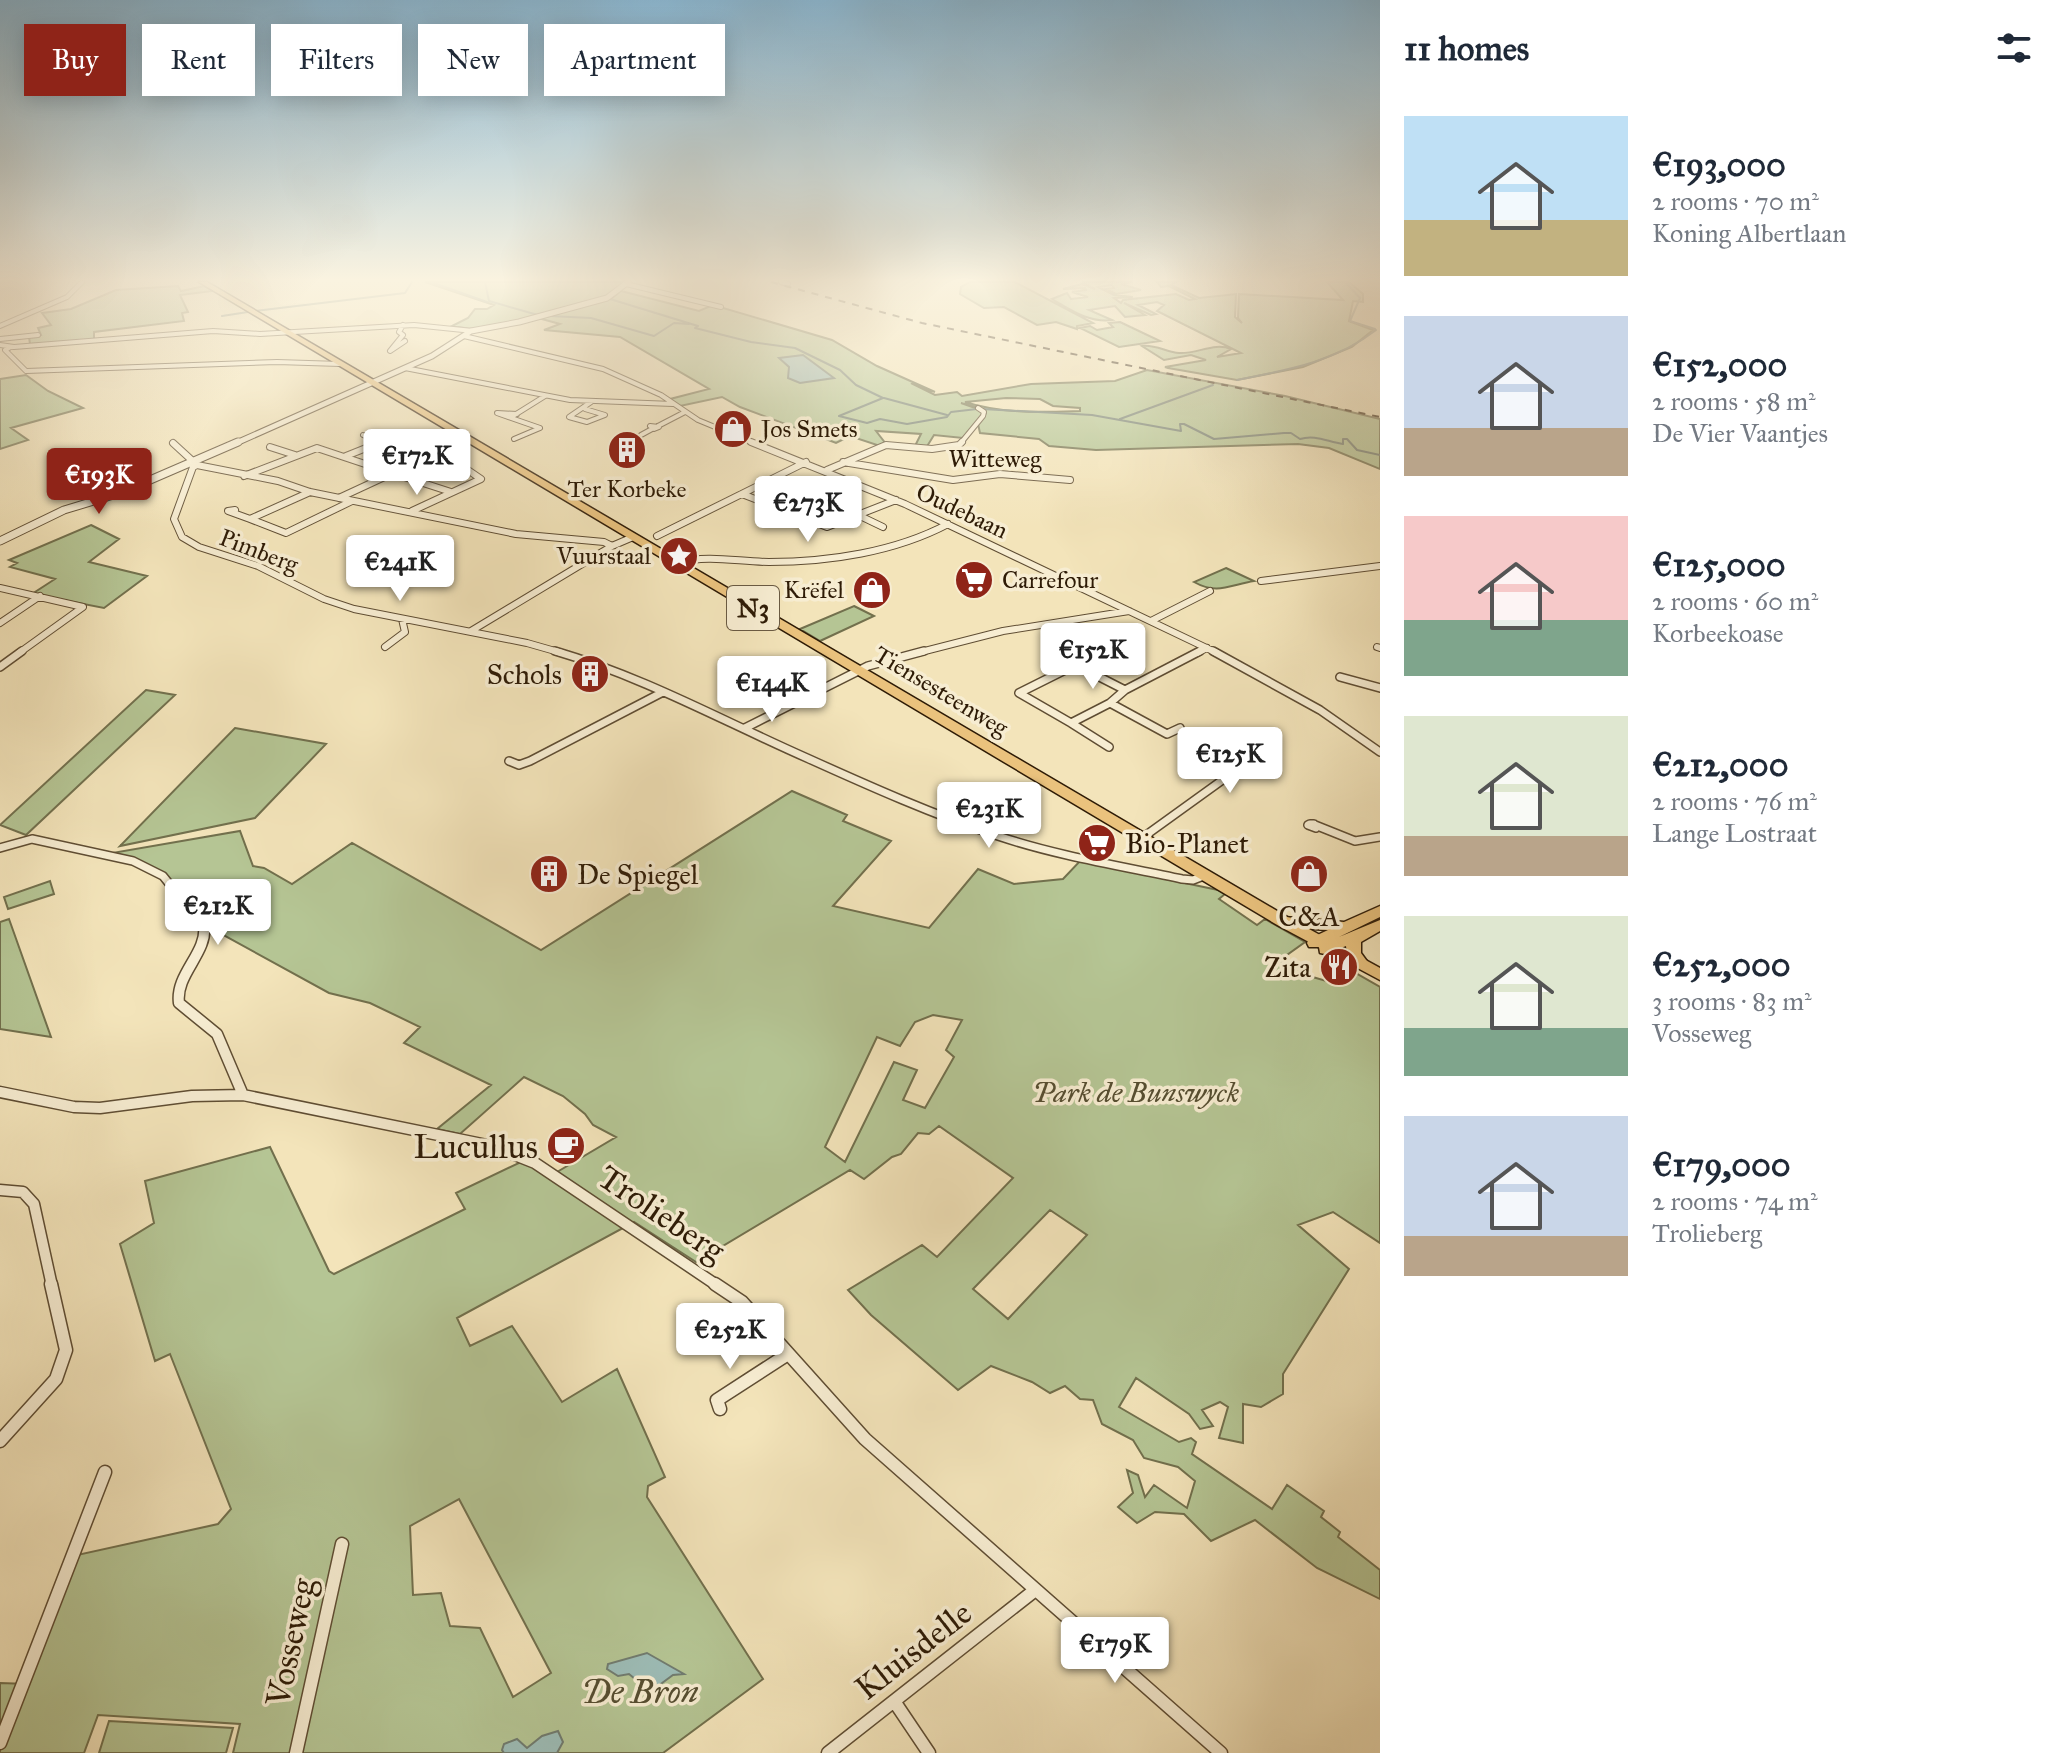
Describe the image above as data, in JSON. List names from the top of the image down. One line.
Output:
{"streets":{"main road":["N3","Tiensesteenweg"],"street":["Witteweg","Oudebaan","Pimberg","Trolieberg","Vosseweg","Kluisdelle"]},"crossings":[["Pimberg","Tiensesteenweg"],["Trolieberg","Kluisdelle"]],"parks":["Park de Bunswyck","De Bron"],"places":{"shop":["Jos Smets","Krëfel","C&A"],"building":["Ter Korbeke","Schols","De Spiegel"],"place":["Vuurstaal"],"supermarket":["Carrefour","Bio-Planet"],"restaurant":["Zita"],"cafe":["Lucullus"]},"page":{"heading":"11 homes","chip":["Buy","Rent","Filters","New","Apartment"],"list":[{"name":"€193,000","note":"2 rooms · 70 m² · Koning Albertlaan"},{"name":"€152,000","note":"2 rooms · 58 m² · De Vier Vaantjes"},{"name":"€125,000","note":"2 rooms · 60 m² · Korbeekoase"},{"name":"€212,000","note":"2 rooms · 76 m² · Lange Lostraat"},{"name":"€252,000","note":"3 rooms · 83 m² · Vosseweg"},{"name":"€179,000","note":"2 rooms · 74 m² · Trolieberg"}],"price":["€172K","€193K","€273K","€241K","€152K","€144K","€125K","€231K","€212K","€252K","€179K"]}}
